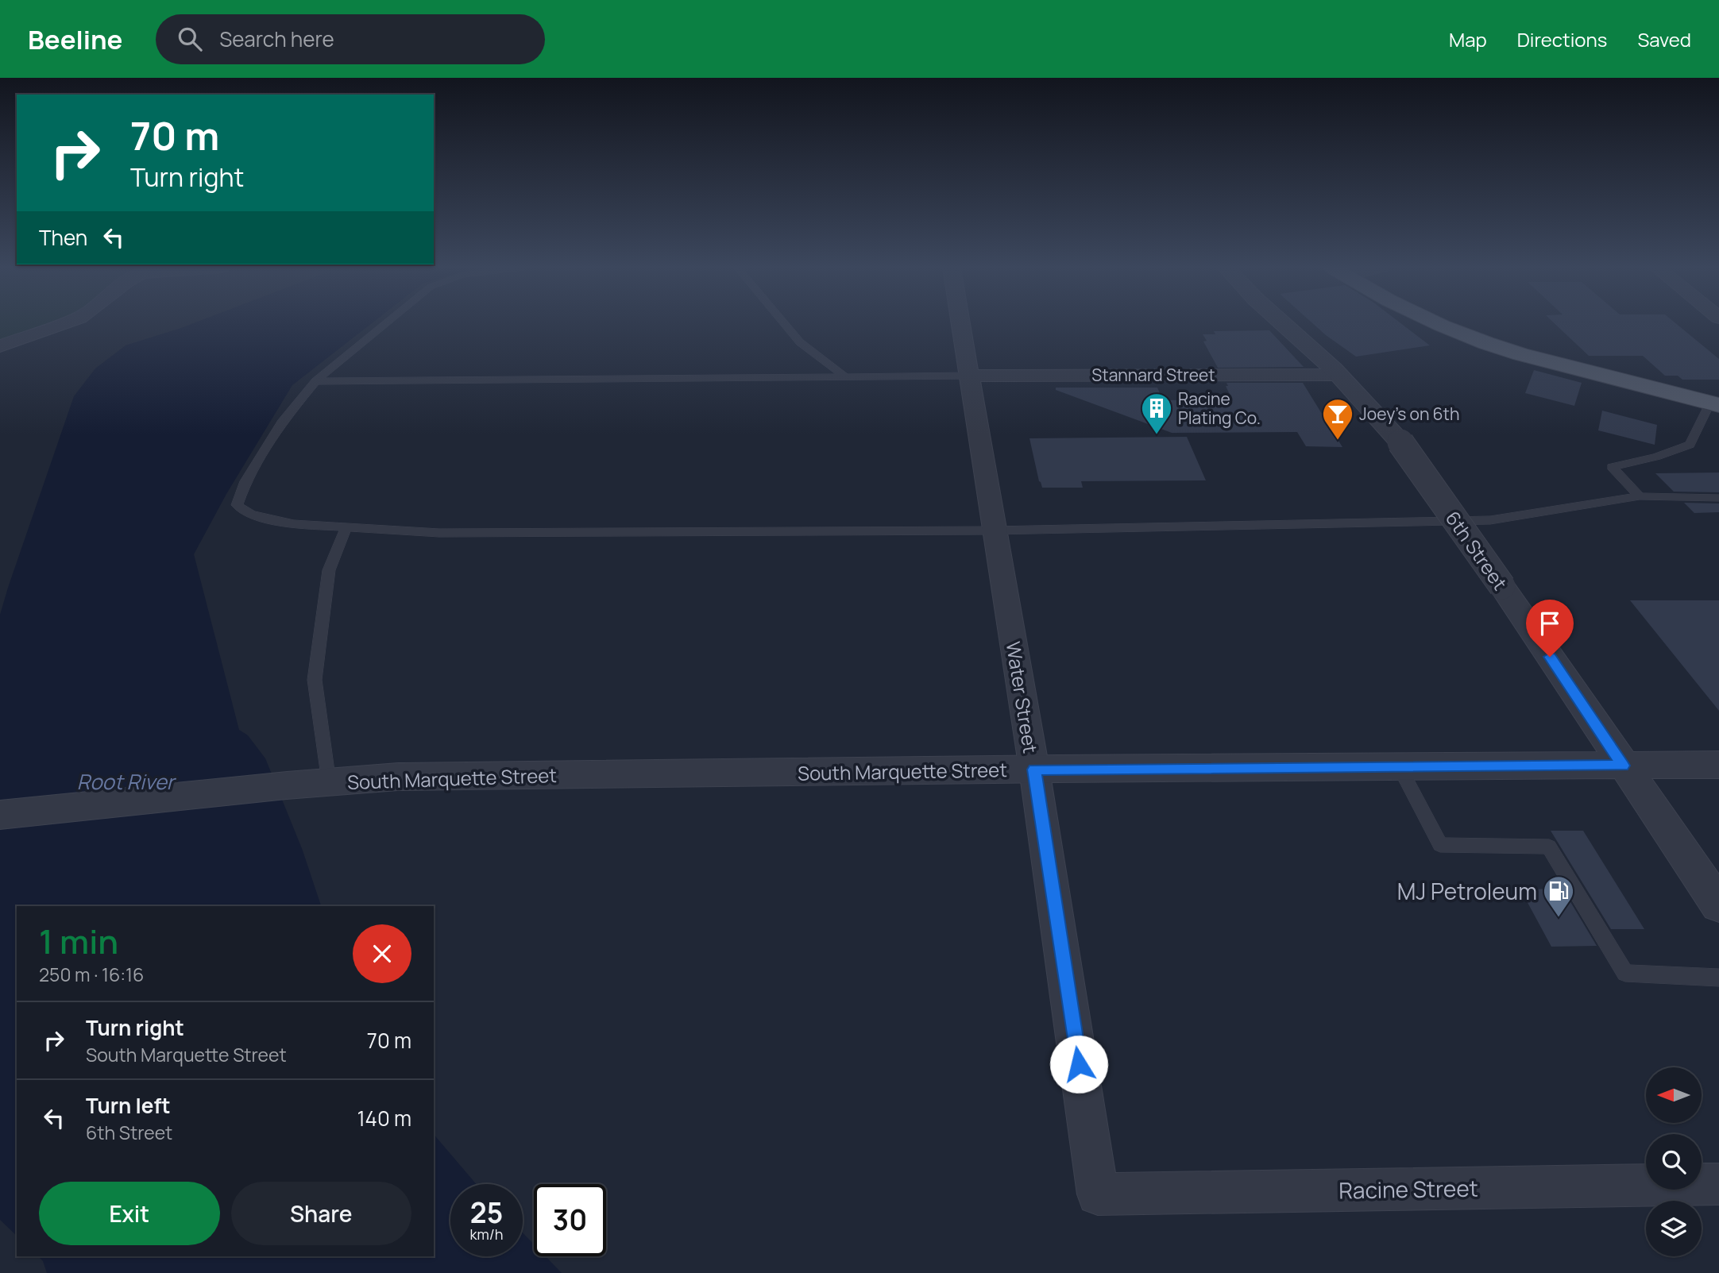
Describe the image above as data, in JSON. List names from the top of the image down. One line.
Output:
{"streets":{"street":["Stannard Street","6th Street","Water Street","South Marquette Street","Racine Street"]},"crossings":[["Stannard Street","6th Street"],["Stannard Street","Water Street"],["6th Street","South Marquette Street"],["Water Street","South Marquette Street"],["Water Street","Racine Street"]],"water":["Root River"],"places":{"building":["Racine Plating Co."],"bar":["Joey's on 6th"],"fuel station":["MJ Petroleum"]},"north":"left","page":{"header":"Beeline","search":"Search here","nav":["Map","Directions","Saved"],"turn":["70 m","Turn right"],"then":"Then","heading":["1 min","250 m · 16:16"],"list":[{"name":"Turn right","note":"South Marquette Street","value":"70 m"},{"name":"Turn left","note":"6th Street","value":"140 m"}],"buttons":["Exit","Share"],"speed":"25 km/h","limit":"30"}}
